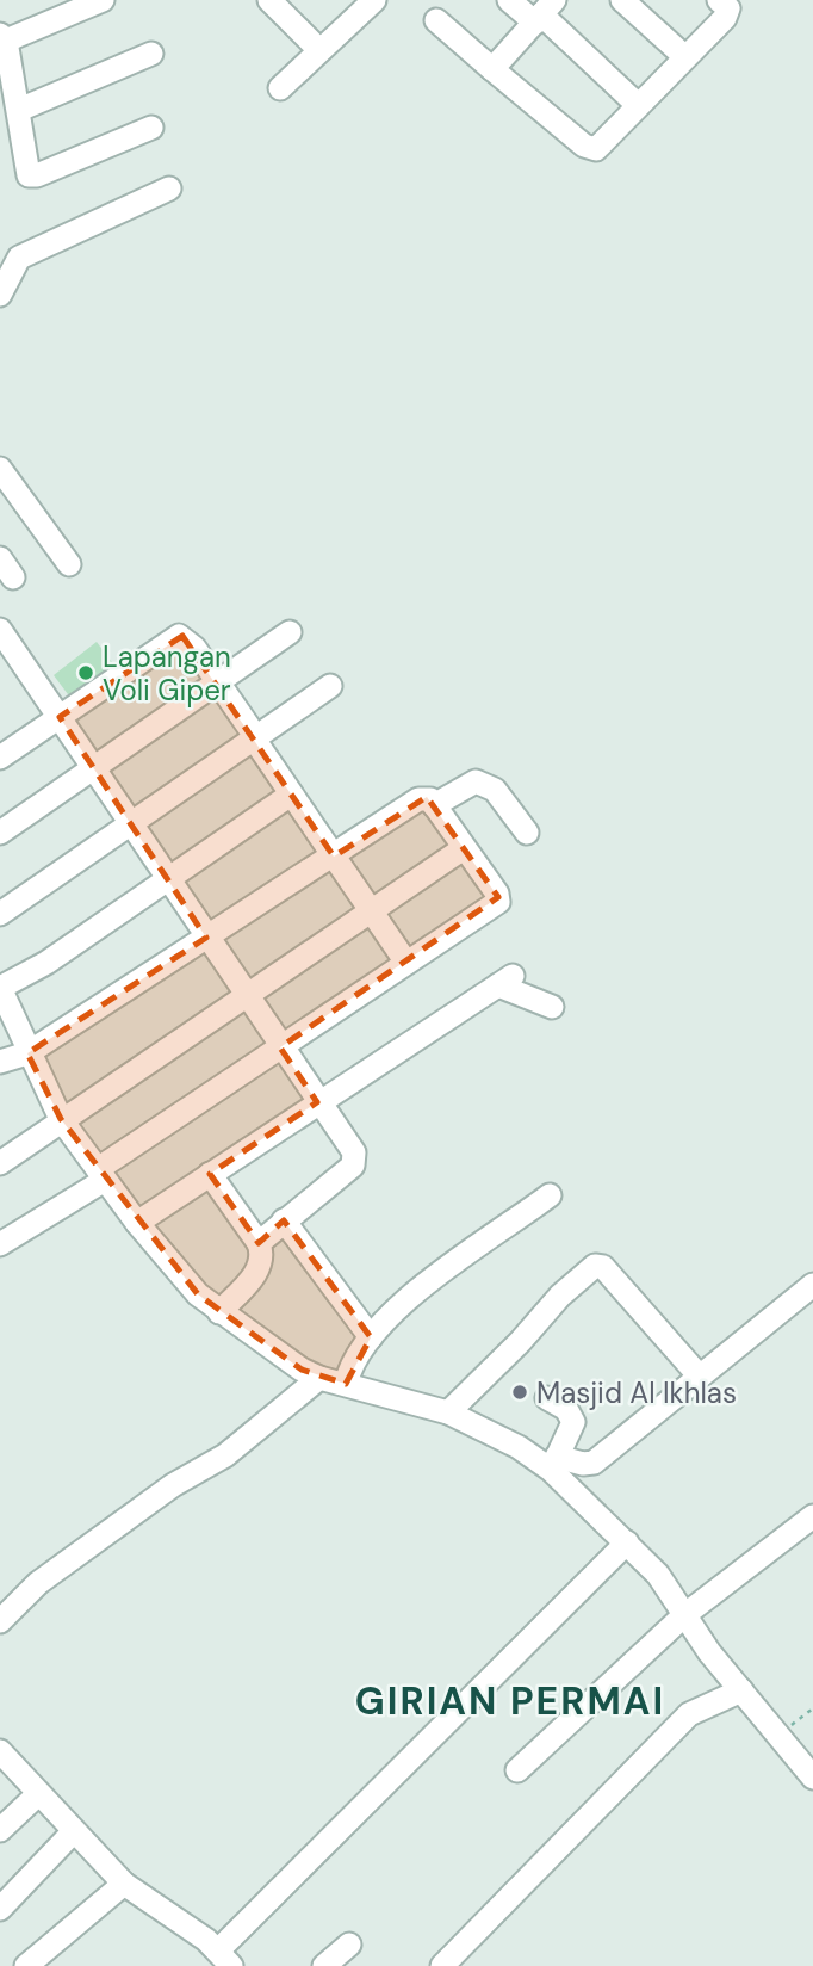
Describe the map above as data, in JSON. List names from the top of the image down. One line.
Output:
{"districts":["GIRIAN PERMAI"],"places":["Lapangan Voli Giper","Masjid Al Ikhlas"]}
